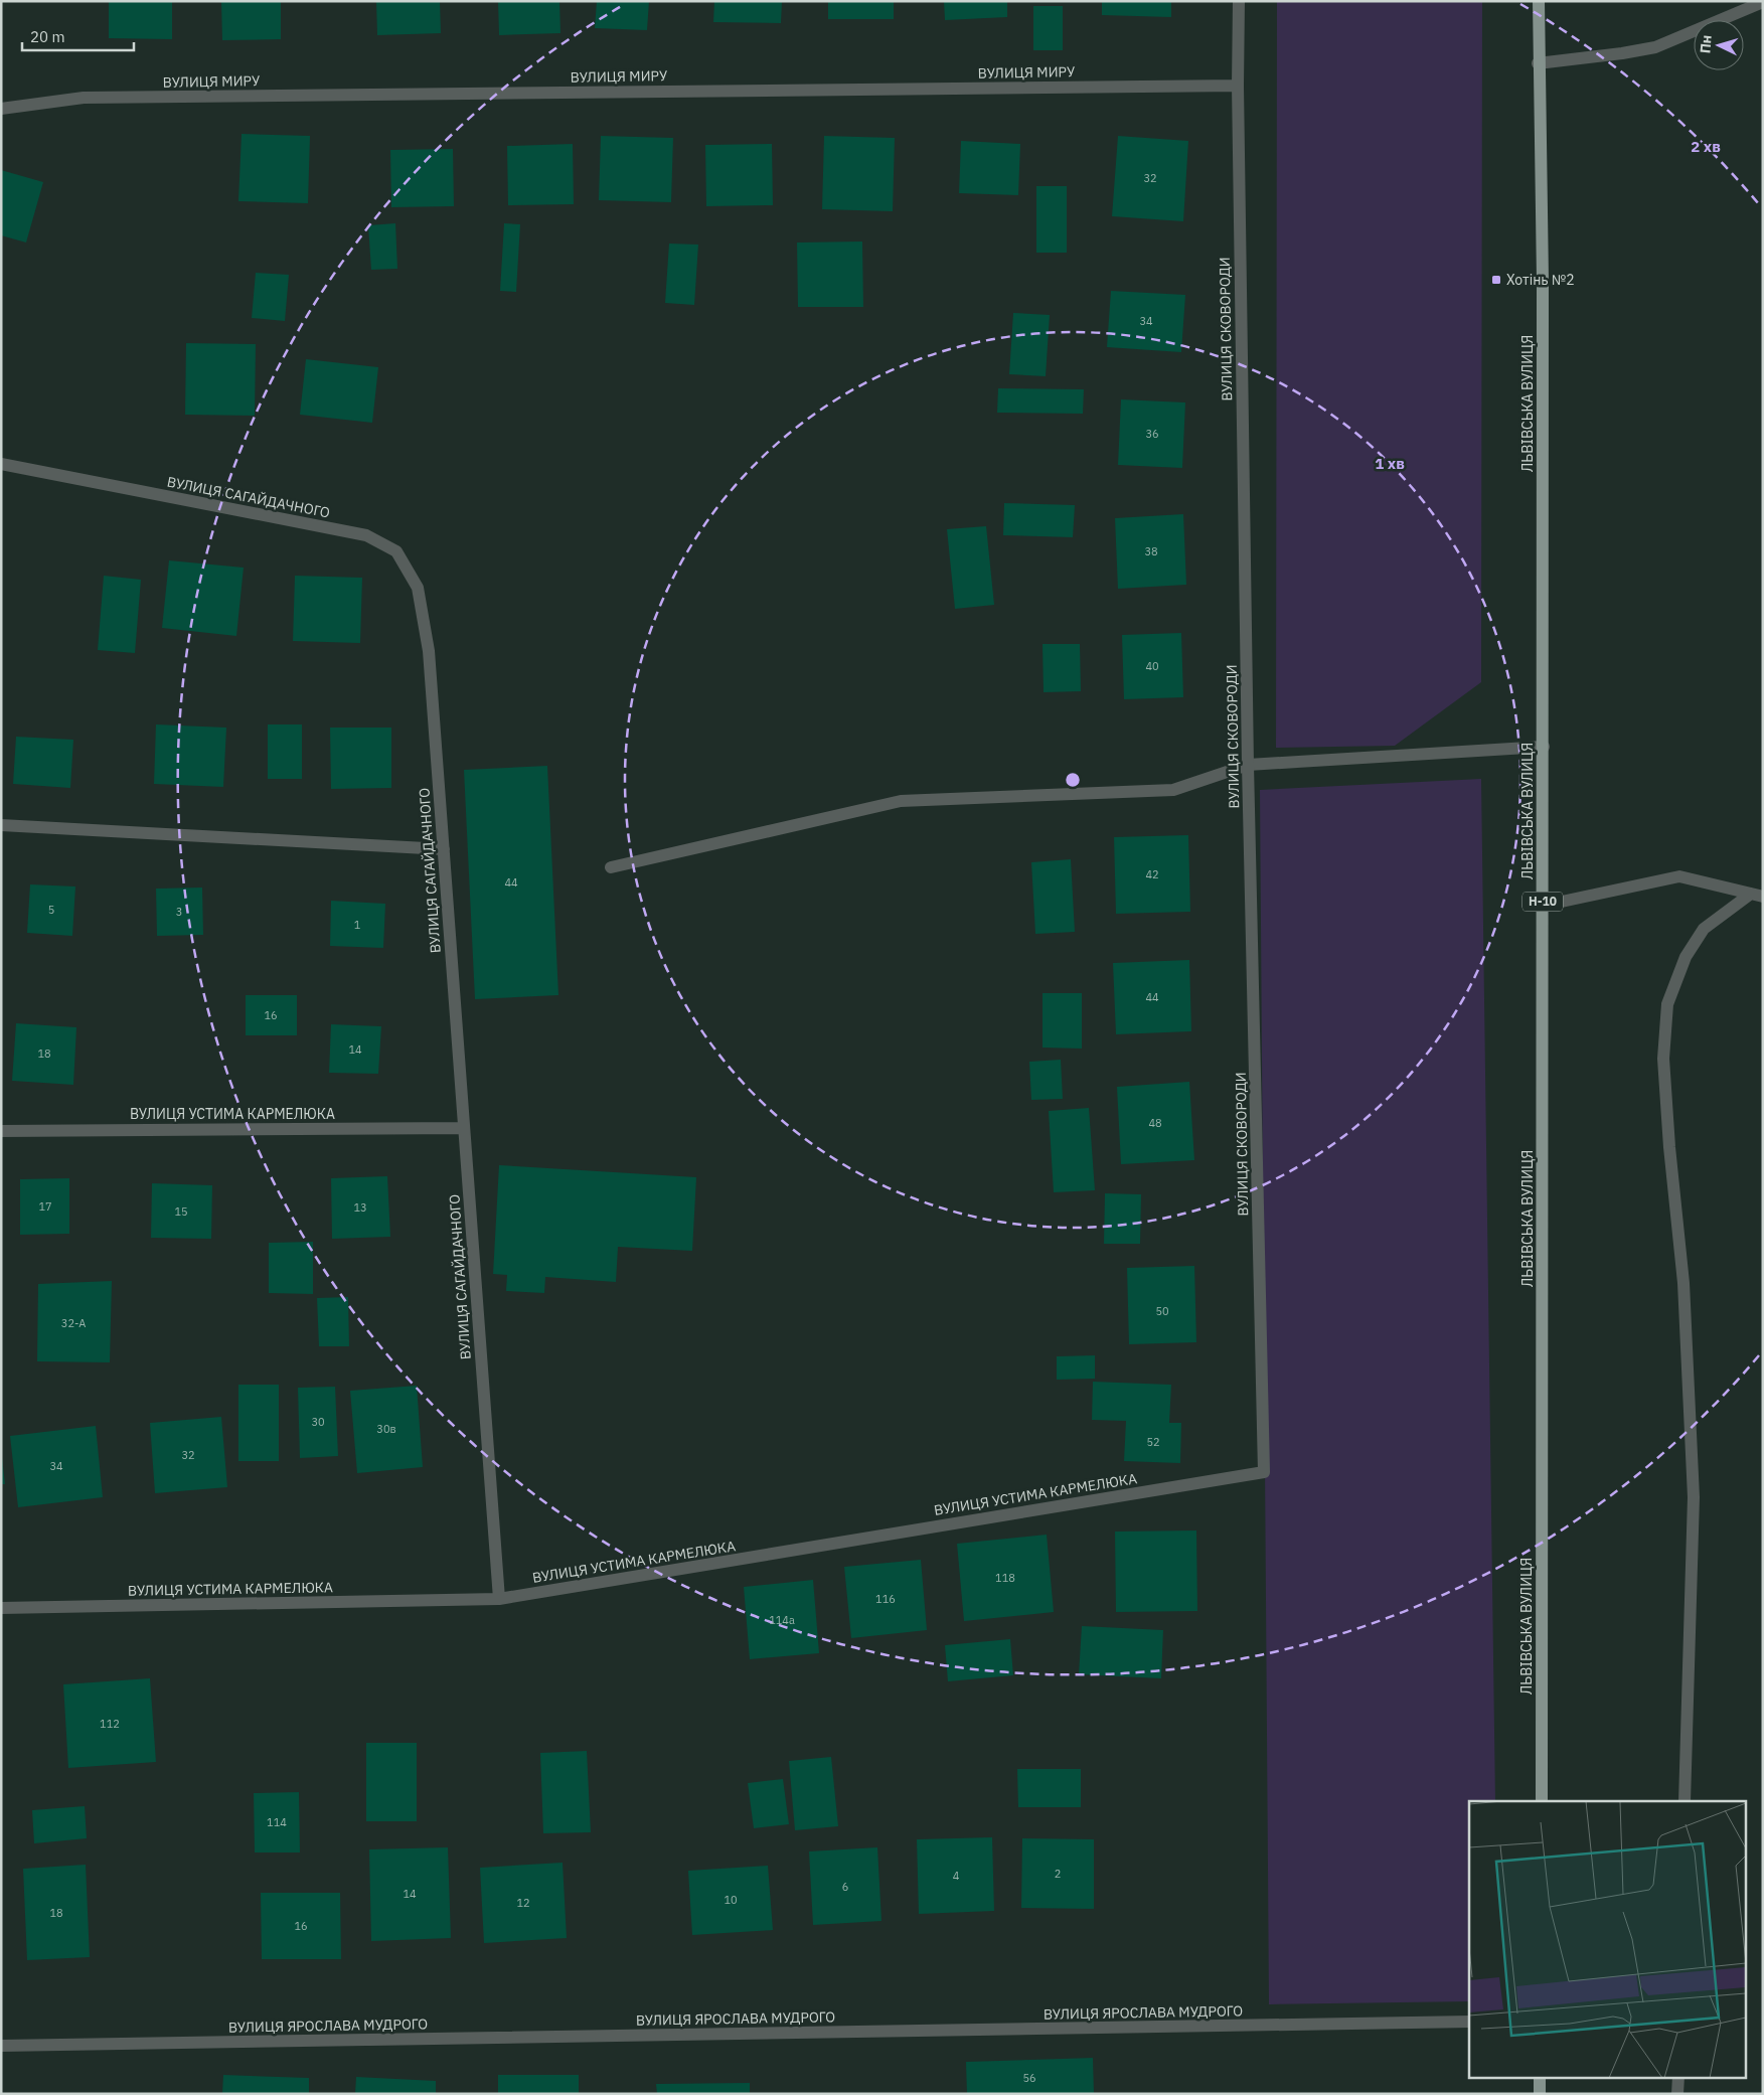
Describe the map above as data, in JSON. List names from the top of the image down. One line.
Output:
{"streets":{"main road":["ЛЬВІВСЬКА ВУЛИЦЯ","Н-10"],"street":["ВУЛИЦЯ МИРУ","ВУЛИЦЯ СКОВОРОДИ","ВУЛИЦЯ САГАЙДАЧНОГО","ВУЛИЦЯ УСТИМА КАРМЕЛЮКА","ВУЛИЦЯ ЯРОСЛАВА МУДРОГО"]},"crossings":[["ВУЛИЦЯ МИРУ","ВУЛИЦЯ СКОВОРОДИ"],["ВУЛИЦЯ СКОВОРОДИ","ВУЛИЦЯ УСТИМА КАРМЕЛЮКА"],["ВУЛИЦЯ САГАЙДАЧНОГО","ВУЛИЦЯ УСТИМА КАРМЕЛЮКА"]],"places":{"transit":["Хотінь №2"]},"house_numbers":["32","34","36","38","40","42","44","5","3","1","44","16","14","18","48","17","13","15","50","32-А","30","30в","52","32","34","118","116","114а","112","114","2","4","6","14","10","12","18","16","56"],"scale_bar":"20 m","north":"left","rings":["2 хв","1 хв"]}
